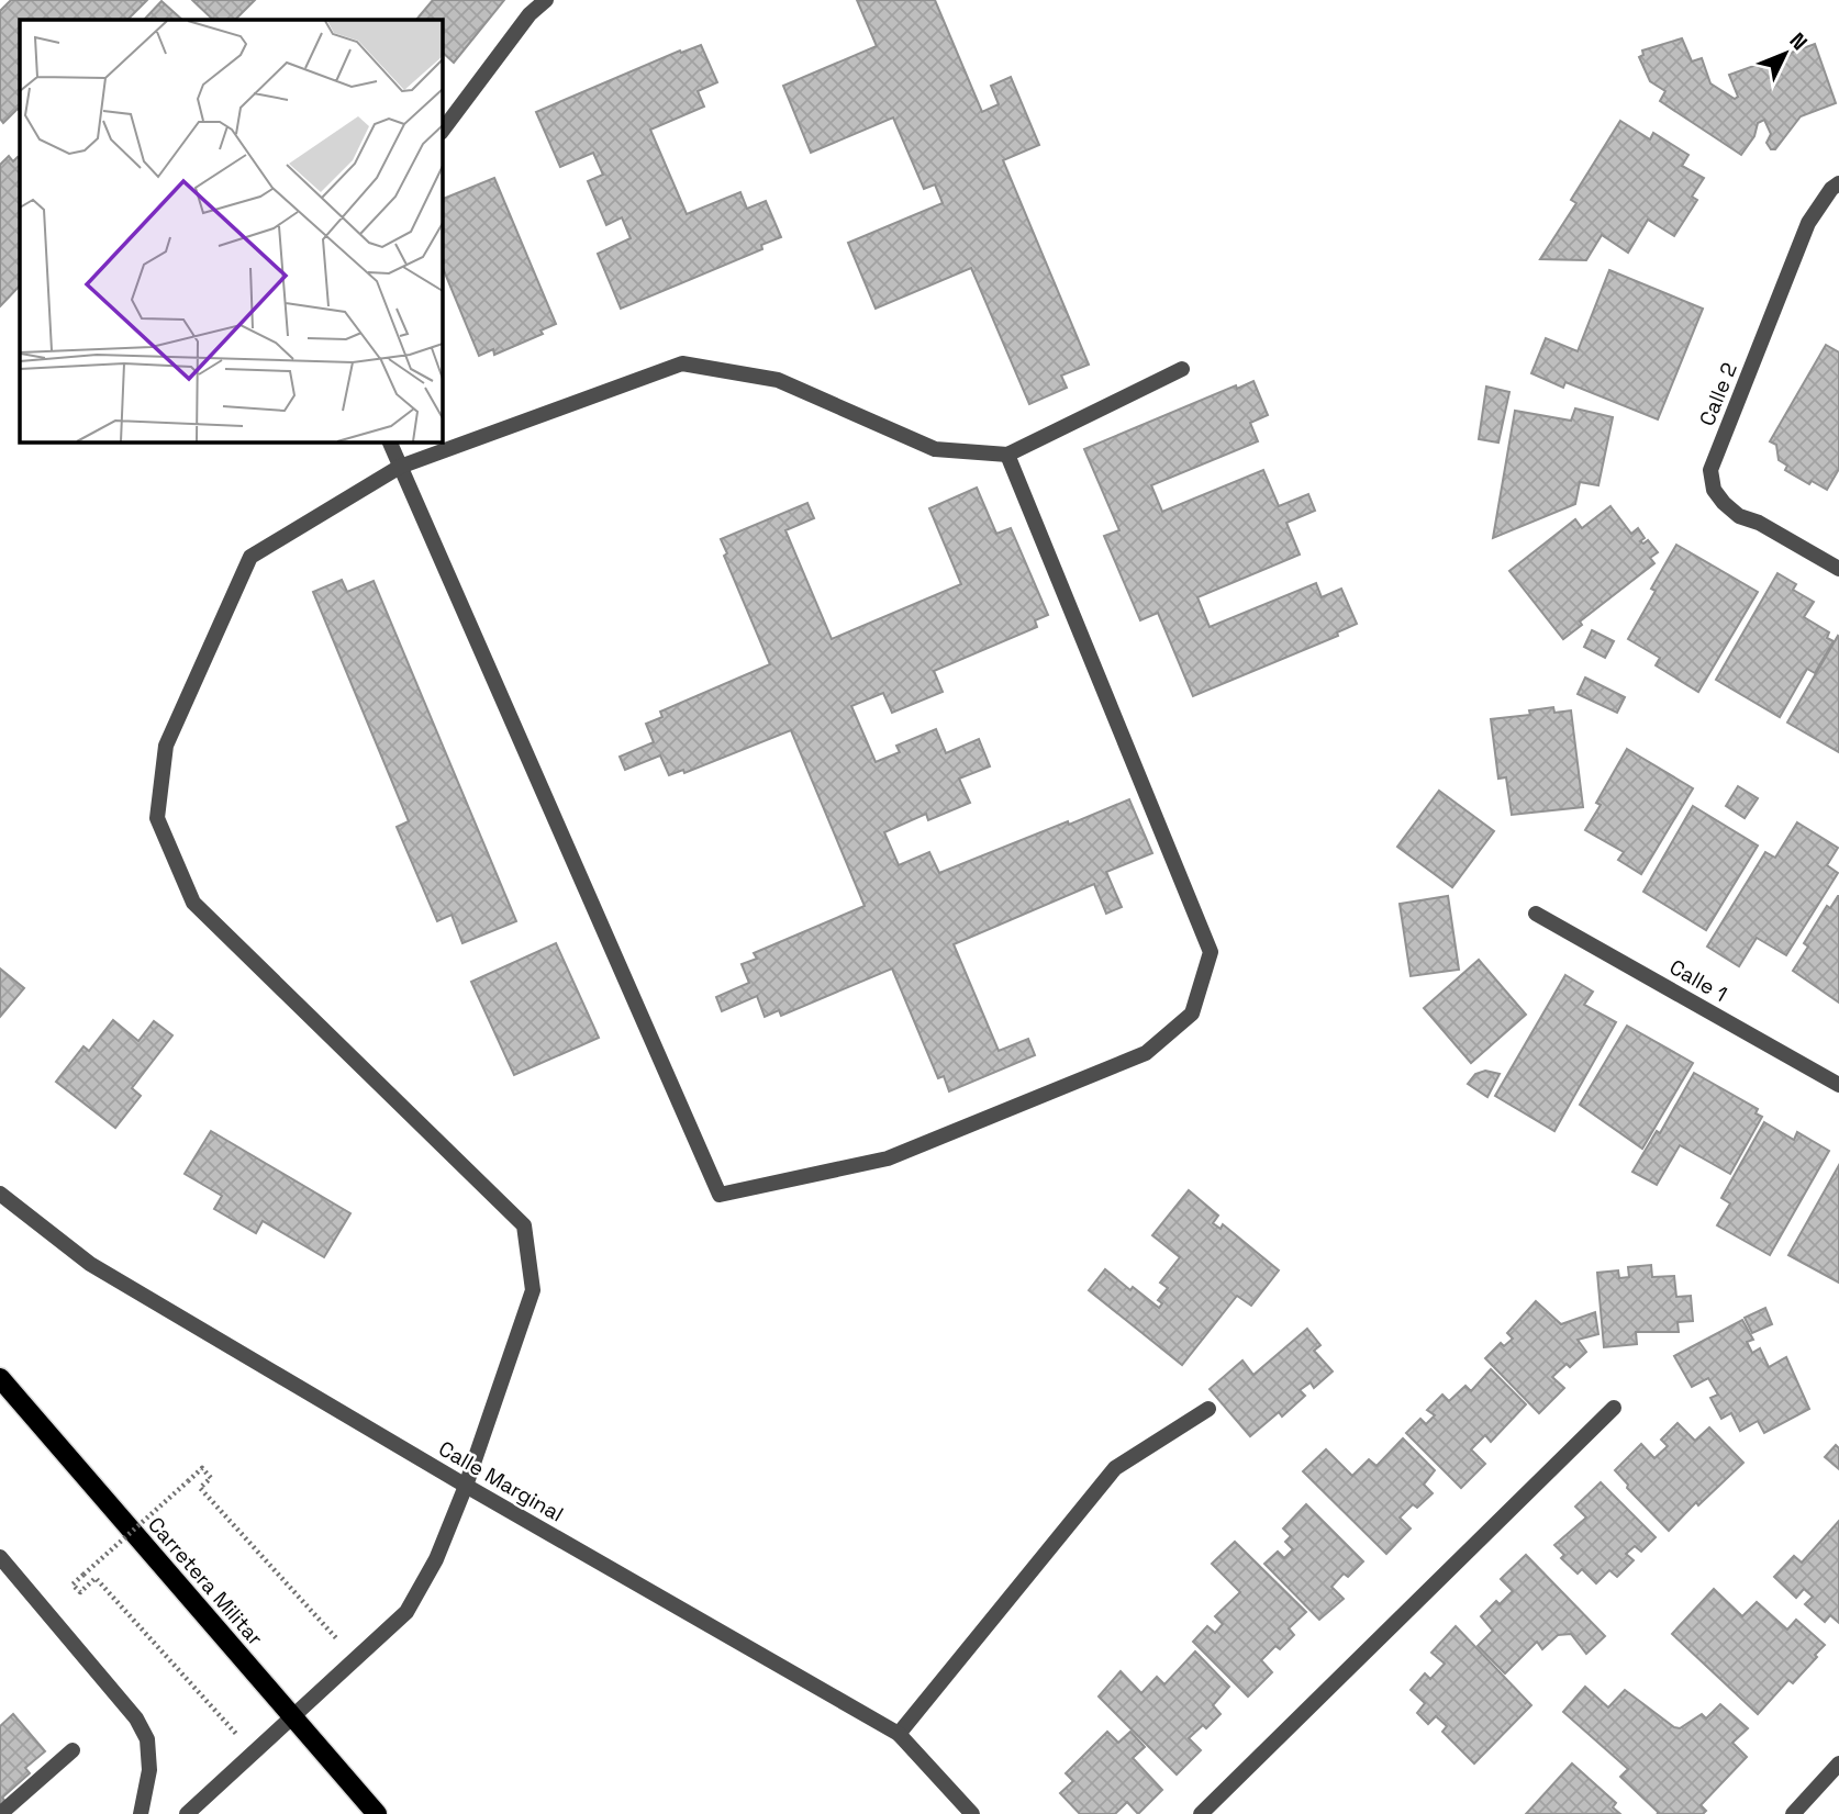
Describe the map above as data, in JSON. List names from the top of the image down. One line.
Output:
{"streets":{"main road":["Carretera Militar"],"street":["Calle 2","Calle 1","Calle Marginal"]},"north":"top right"}
